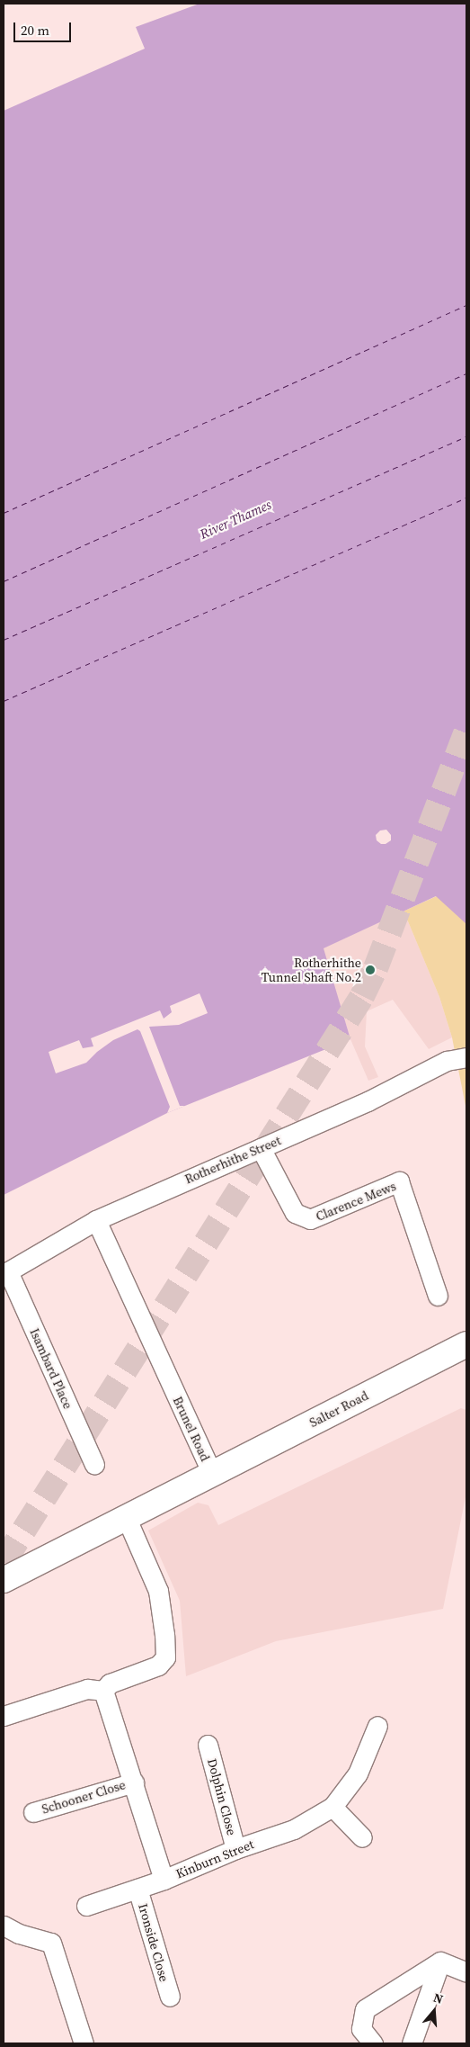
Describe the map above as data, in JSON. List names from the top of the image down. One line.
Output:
{"streets":{"main road":["Salter Road","Brunel Road"],"street":["Rotherhithe Street","Clarence Mews","Isambard Place","Schooner Close","Dolphin Close","Kinburn Street","Ironside Close"]},"crossings":[["Rotherhithe Street","Clarence Mews"],["Rotherhithe Street","Isambard Place"],["Rotherhithe Street","Brunel Road"],["Salter Road","Brunel Road"],["Schooner Close","Kinburn Street"],["Dolphin Close","Kinburn Street"]],"water":["River Thames"],"places":["Rotherhithe Tunnel Shaft No.2"],"scale_bar":"20 m","north":"top"}
